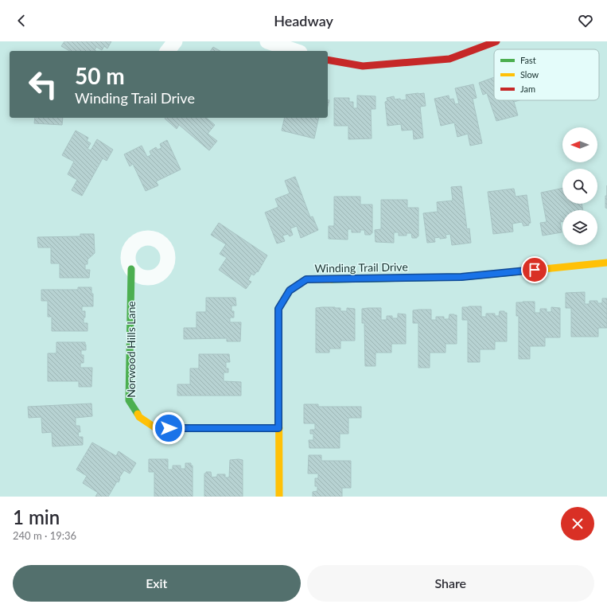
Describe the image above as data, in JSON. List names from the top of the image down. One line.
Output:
{"streets":{"street":["Winding Trail Drive","Norwood Hills Lane"]},"crossings":[["Winding Trail Drive","Norwood Hills Lane"]],"legend":["Fast","Slow","Jam"],"north":"left","page":{"header":"Headway","turn":["50 m","Winding Trail Drive"],"heading":["1 min","240 m · 19:36"],"buttons":["Exit","Share"]}}
